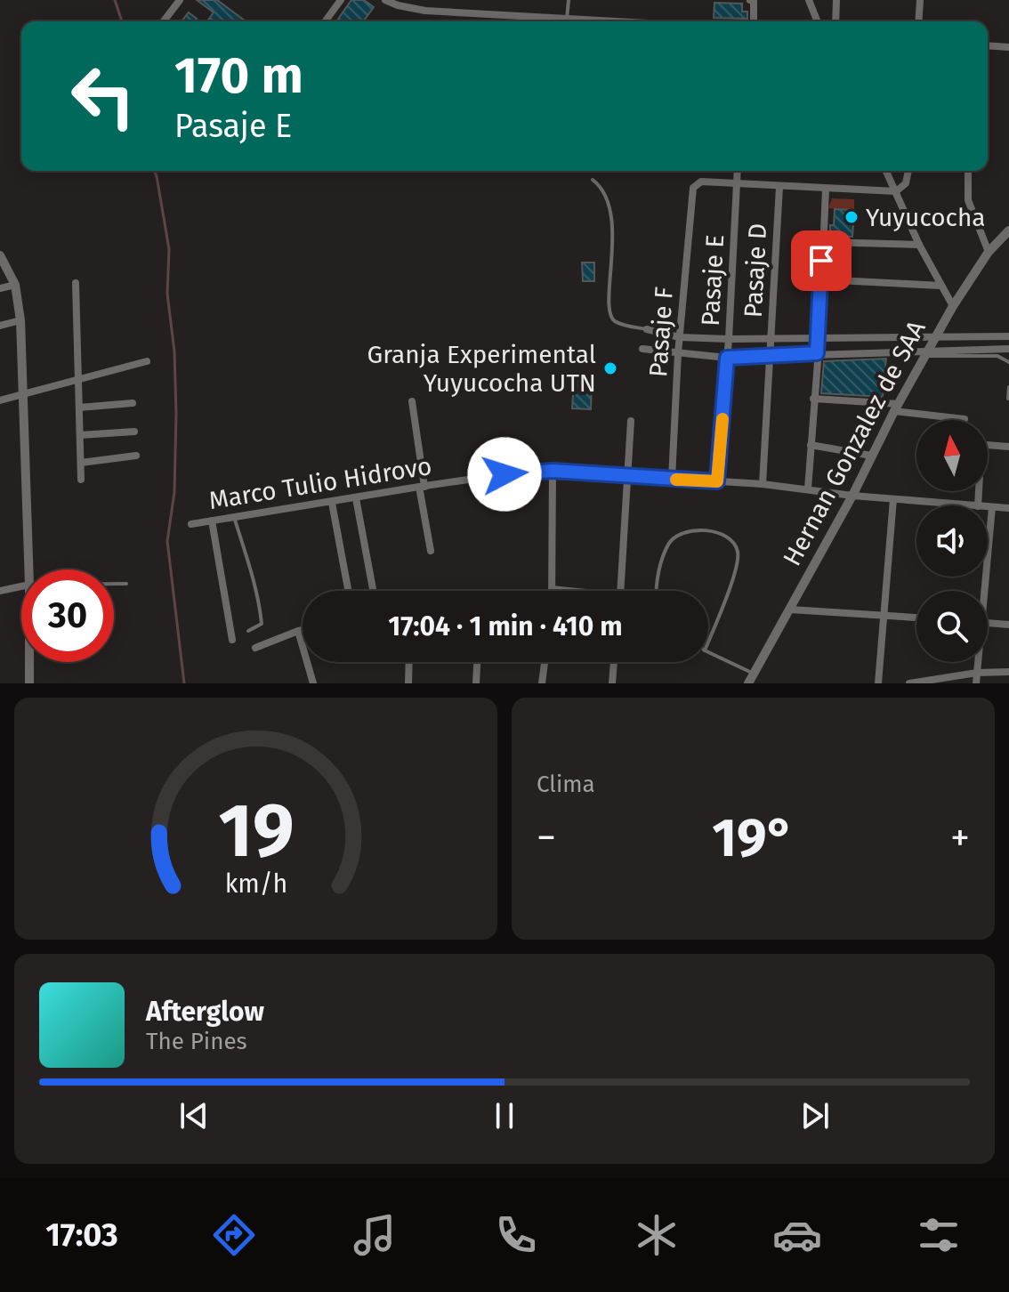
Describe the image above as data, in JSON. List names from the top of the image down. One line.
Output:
{"streets":{"street":["Pasaje D","Pasaje E","Pasaje F","Hernan Gonzalez de SAA","Marco Tulio Hidrovo"]},"crossings":[["Pasaje D","Marco Tulio Hidrovo"],["Pasaje E","Pasaje F"],["Pasaje E","Marco Tulio Hidrovo"],["Pasaje F","Marco Tulio Hidrovo"],["Hernan Gonzalez de SAA","Marco Tulio Hidrovo"]],"places":["Yuyucocha","Granja Experimental Yuyucocha UTN"],"north":"top","page":{"turn":["170 m","Pasaje E"],"limit":"30","trip":"17:04 · 1 min · 410 m","tile":"Clima","heat":["−","19°","+"],"song":["Afterglow","The Pines"],"tabs":"17:03","gauge":["19","km/h"]}}
